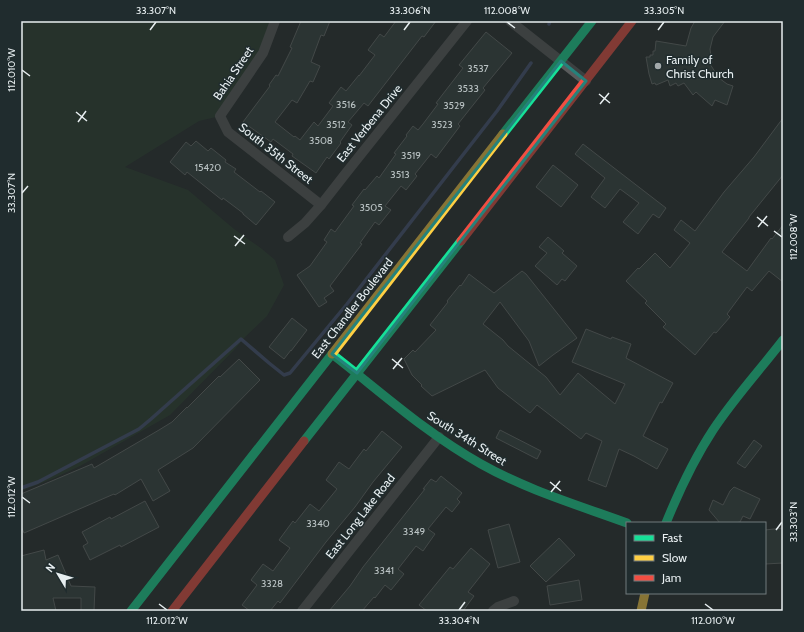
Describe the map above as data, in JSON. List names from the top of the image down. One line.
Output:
{"streets":{"main road":["East Chandler Boulevard","South 34th Street"],"street":["Bahia Street","East Verbena Drive","South 35th Street","East Long Lake Road"]},"crossings":[["Bahia Street","South 35th Street"],["East Verbena Drive","South 35th Street"],["East Chandler Boulevard","South 34th Street"],["South 34th Street","East Long Lake Road"]],"places":["Family of Christ Church"],"house_numbers":["3537","3533","3516","3529","3512","3523","3508","3519","15420","3513","3505","3340","3349","3341","3328"],"legend":["Fast","Slow","Jam"],"north":"top left","coordinates":["33.307°N","33.306°N","112.008°W","33.305°N","112.010°W","112.012°W","33.303°N","33.304°N"]}
